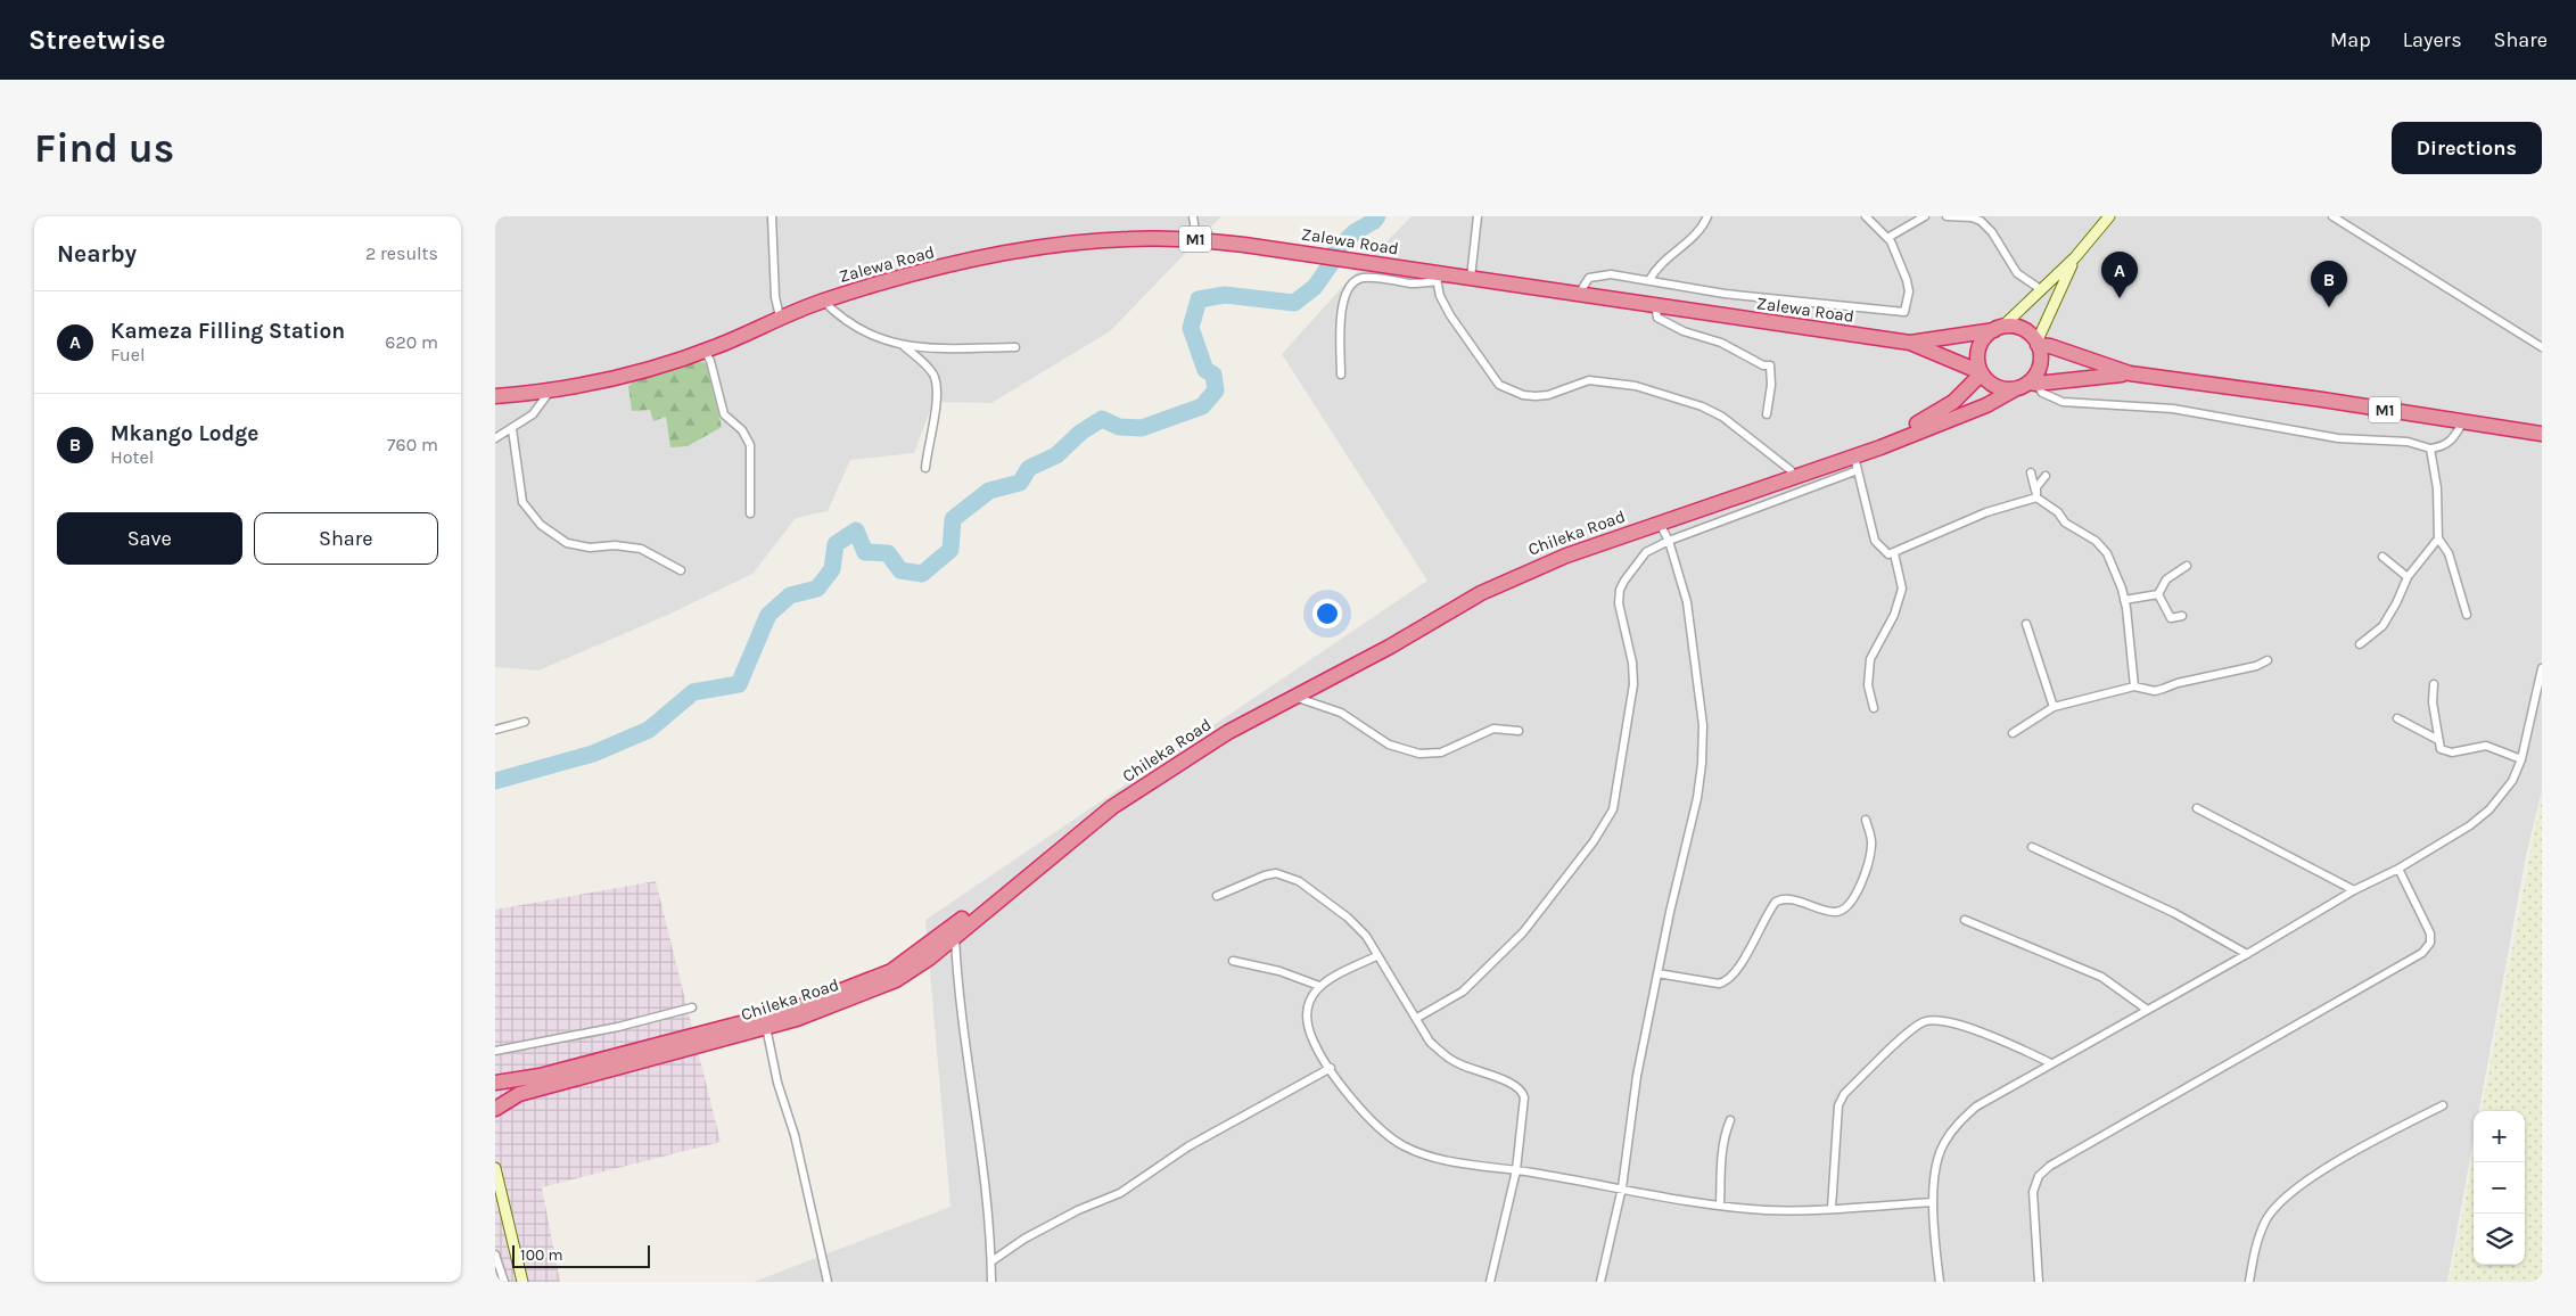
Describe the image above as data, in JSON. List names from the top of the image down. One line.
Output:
{"streets":{"highway":["M1","Zalewa Road","Chileka Road"]},"crossings":[["M1","Zalewa Road"],["M1","Chileka Road"],["Zalewa Road","Chileka Road"]],"scale_bar":"100 m","page":{"header":"Streetwise","nav":["Map","Layers","Share"],"buttons":["Directions",["Save","Share"]],"title":"Find us","heading":["Nearby","2 results"],"pins":["A","B"],"list":[{"mark":"A","name":"Kameza Filling Station","note":"Fuel","value":"620 m"},{"mark":"B","name":"Mkango Lodge","note":"Hotel","value":"760 m"}],"map_buttons":["+","−"],"scale":"100 m"}}
